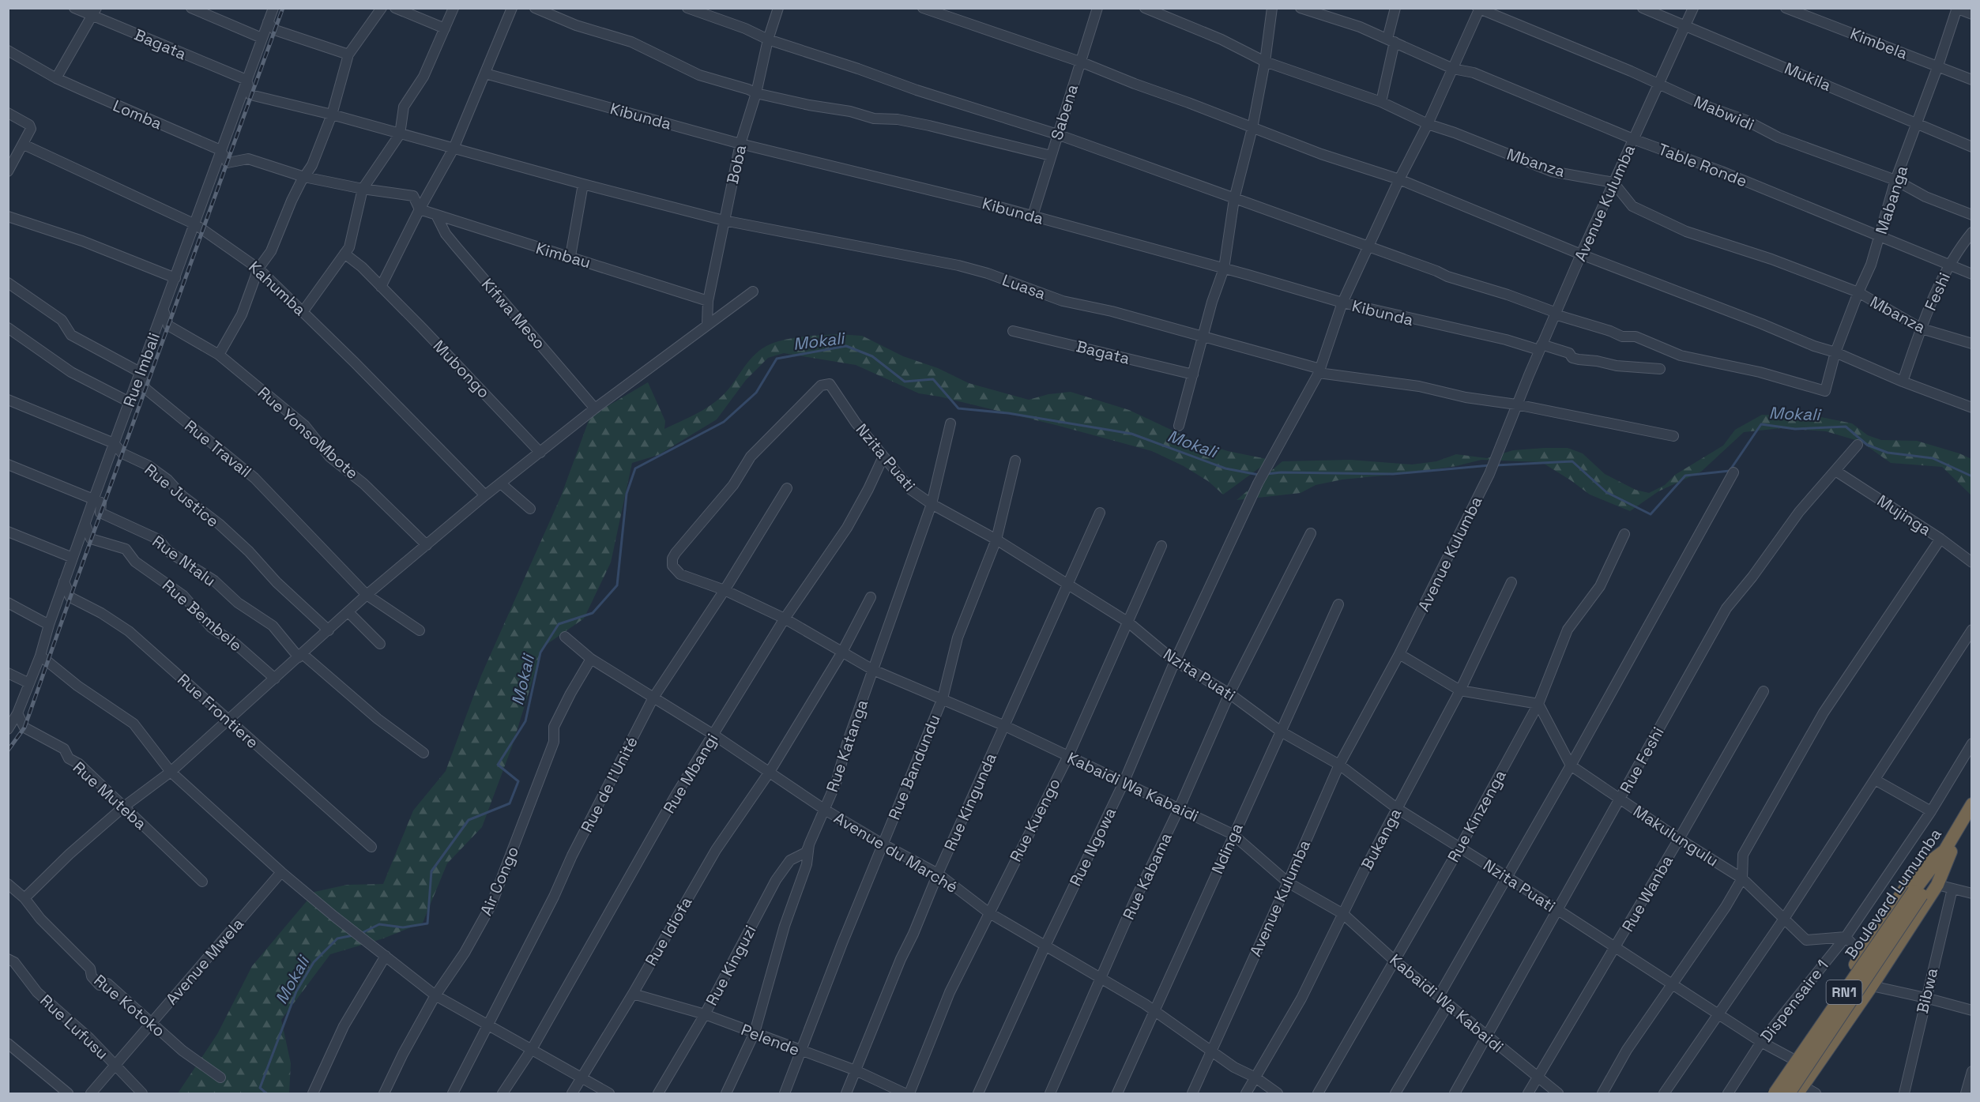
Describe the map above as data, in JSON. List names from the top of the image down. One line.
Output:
{"streets":{"highway":["Boulevard Lumumba","RN1"],"street":["Kimbela","Bagata","Mukila","Sabena","Mabwidi","Lomba","Kibunda","Mbanza","Boba","Table Ronde","Mabanga","Avenue Kulumba","Kimbau","Luasa","Kahumba","Feshi","Kifwa Meso","Mubongo","Rue Imbali","Rue YonsoMbote","Rue Travail","Nzita Puati","Rue Justice","Mujinga","Rue Ntalu","Rue Bembele","Rue Frontiere","Rue Katanga","Rue Feshi","Rue Bandundu","Rue Mbangi","Rue de l'Unité","Kabaidi Wa Kabaidi","Rue Muteba","Rue Kingunda","Rue Kinzenga","Rue Kuengo","Makulungulu","Bukanga","Rue Ngowa","Ndinga","Avenue du Marché","Rue Kabama","Air Congo","Rue Wanba","Rue Idiofa","Avenue Mwela","Rue Kinguzi","Bibwa","Dispensaire 1","Rue Kotoko","Rue Lufusu","Pelende"]},"crossings":[["Kimbela","Mabanga"],["Bagata","Luasa"],["Bagata","Rue Imbali"],["Mukila","Mabanga"],["Mukila","Avenue Kulumba"],["Sabena","Kibunda"],["Mabwidi","Mabanga"],["Mabwidi","Avenue Kulumba"],["Mabwidi","Rue Ngowa"],["Lomba","Rue Imbali"],["Kibunda","Boba"],["Kibunda","Avenue Kulumba"],["Kibunda","Rue Ngowa"],["Mbanza","Mabanga"],["Mbanza","Avenue Kulumba"],["Mbanza","Feshi"],["Mbanza","Rue Ngowa"],["Boba","Kimbau"],["Boba","Luasa"],["Table Ronde","Mabanga"],["Table Ronde","Avenue Kulumba"],["Table Ronde","Feshi"],["Table Ronde","Rue Ngowa"],["Mabanga","Avenue Kulumba"],["Avenue Kulumba","Luasa"],["Avenue Kulumba","Nzita Puati"],["Avenue Kulumba","Kabaidi Wa Kabaidi"],["Avenue Kulumba","Avenue du Marché"],["Kimbau","Kifwa Meso"],["Luasa","Rue Imbali"],["Luasa","Rue Ngowa"],["Kahumba","Rue Imbali"],["Rue Imbali","Rue YonsoMbote"],["Rue Imbali","Rue Travail"],["Rue Imbali","Rue Justice"],["Rue Imbali","Rue Ntalu"],["Rue Imbali","Rue Bembele"],["Rue Imbali","Rue Frontiere"],["Rue Imbali","Rue Muteba"],["Nzita Puati","Rue Katanga"],["Nzita Puati","Rue Feshi"],["Nzita Puati","Rue Bandundu"],["Nzita Puati","Rue Mbangi"],["Nzita Puati","Kabaidi Wa Kabaidi"],["Nzita Puati","Rue Kingunda"],["Nzita Puati","Rue Kinzenga"],["Nzita Puati","Rue Kuengo"],["Nzita Puati","Bukanga"],["Nzita Puati","Rue Ngowa"],["Nzita Puati","Ndinga"],["Nzita Puati","Rue Kabama"],["Nzita Puati","Rue Wanba"],["Nzita Puati","Dispensaire 1"],["Mujinga","Rue Feshi"],["Rue Katanga","Kabaidi Wa Kabaidi"],["Rue Katanga","Avenue du Marché"],["Rue Katanga","Rue Kinguzi"],["Rue Katanga","Pelende"],["Rue Feshi","Kabaidi Wa Kabaidi"],["Rue Feshi","Makulungulu"],["Rue Bandundu","Kabaidi Wa Kabaidi"],["Rue Bandundu","Avenue du Marché"],["Rue Bandundu","Pelende"],["Rue Mbangi","Kabaidi Wa Kabaidi"],["Rue Mbangi","Avenue du Marché"],["Rue de l'Unité","Kabaidi Wa Kabaidi"],["Rue de l'Unité","Avenue du Marché"],["Kabaidi Wa Kabaidi","Rue Kingunda"],["Kabaidi Wa Kabaidi","Rue Kinzenga"],["Kabaidi Wa Kabaidi","Rue Kuengo"],["Kabaidi Wa Kabaidi","Bukanga"],["Kabaidi Wa Kabaidi","Rue Ngowa"],["Kabaidi Wa Kabaidi","Ndinga"],["Kabaidi Wa Kabaidi","Rue Kabama"],["Kabaidi Wa Kabaidi","Rue Wanba"],["Kabaidi Wa Kabaidi","Rue Idiofa"],["Rue Kingunda","Avenue du Marché"],["Rue Kingunda","Pelende"],["Rue Kinzenga","Makulungulu"],["Rue Kuengo","Avenue du Marché"],["Makulungulu","Rue Wanba"],["Makulungulu","Dispensaire 1"],["Bukanga","Avenue du Marché"],["Rue Ngowa","Avenue du Marché"],["Ndinga","Avenue du Marché"],["Avenue du Marché","Rue Kabama"],["Avenue du Marché","Air Congo"],["Avenue du Marché","Rue Idiofa"],["Rue Idiofa","Pelende"],["Avenue Mwela","Rue Kotoko"],["Avenue Mwela","Rue Lufusu"],["Rue Kinguzi","Pelende"]],"water":["Mokali"]}
